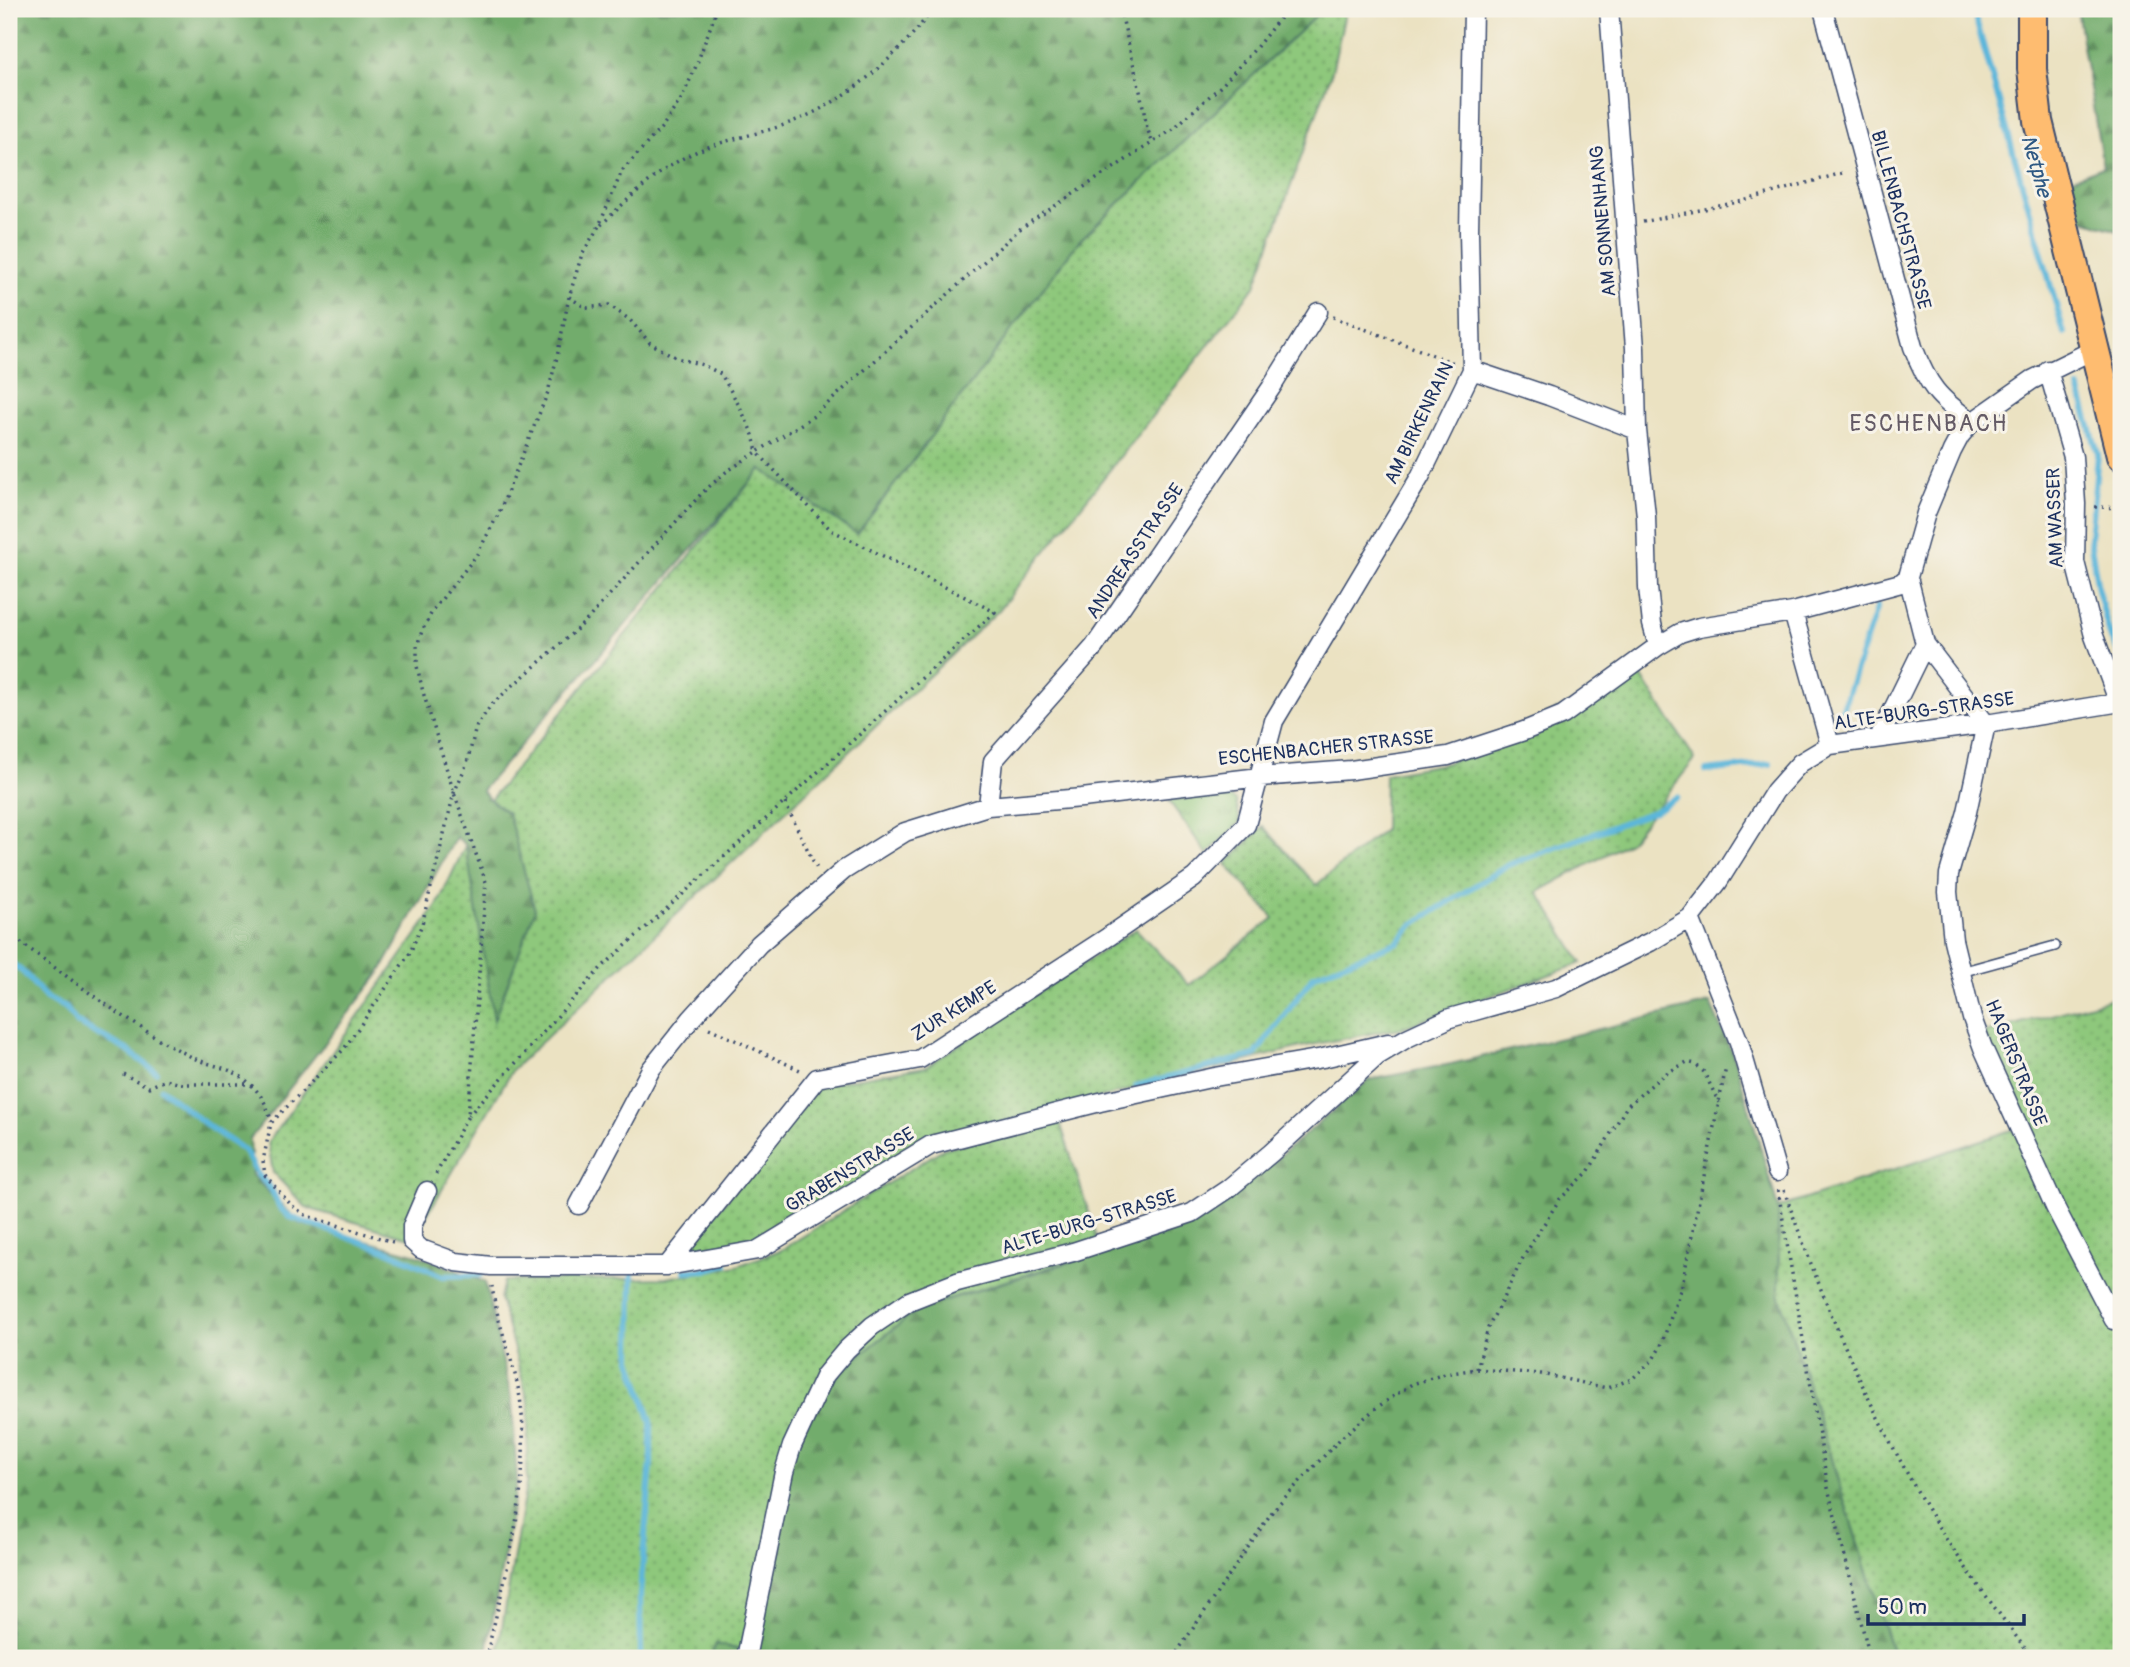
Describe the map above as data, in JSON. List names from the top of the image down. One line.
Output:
{"streets":{"street":["BILLENBACHSTRASSE","AM SONNENHANG","AM BIRKENRAIN","AM WASSER","ANDREASSTRASSE","ALTE-BURG-STRASSE","ESCHENBACHER STRASSE","ZUR KEMPE","HAGERSTRASSE","GRABENSTRASSE"]},"crossings":[["AM SONNENHANG","ESCHENBACHER STRASSE"],["AM BIRKENRAIN","ESCHENBACHER STRASSE"],["AM BIRKENRAIN","ZUR KEMPE"],["AM WASSER","ALTE-BURG-STRASSE"],["ANDREASSTRASSE","ESCHENBACHER STRASSE"],["ALTE-BURG-STRASSE","HAGERSTRASSE"],["ALTE-BURG-STRASSE","GRABENSTRASSE"],["ESCHENBACHER STRASSE","ZUR KEMPE"]],"districts":["ESCHENBACH"],"water":["Netphe"],"scale_bar":"50 m"}
